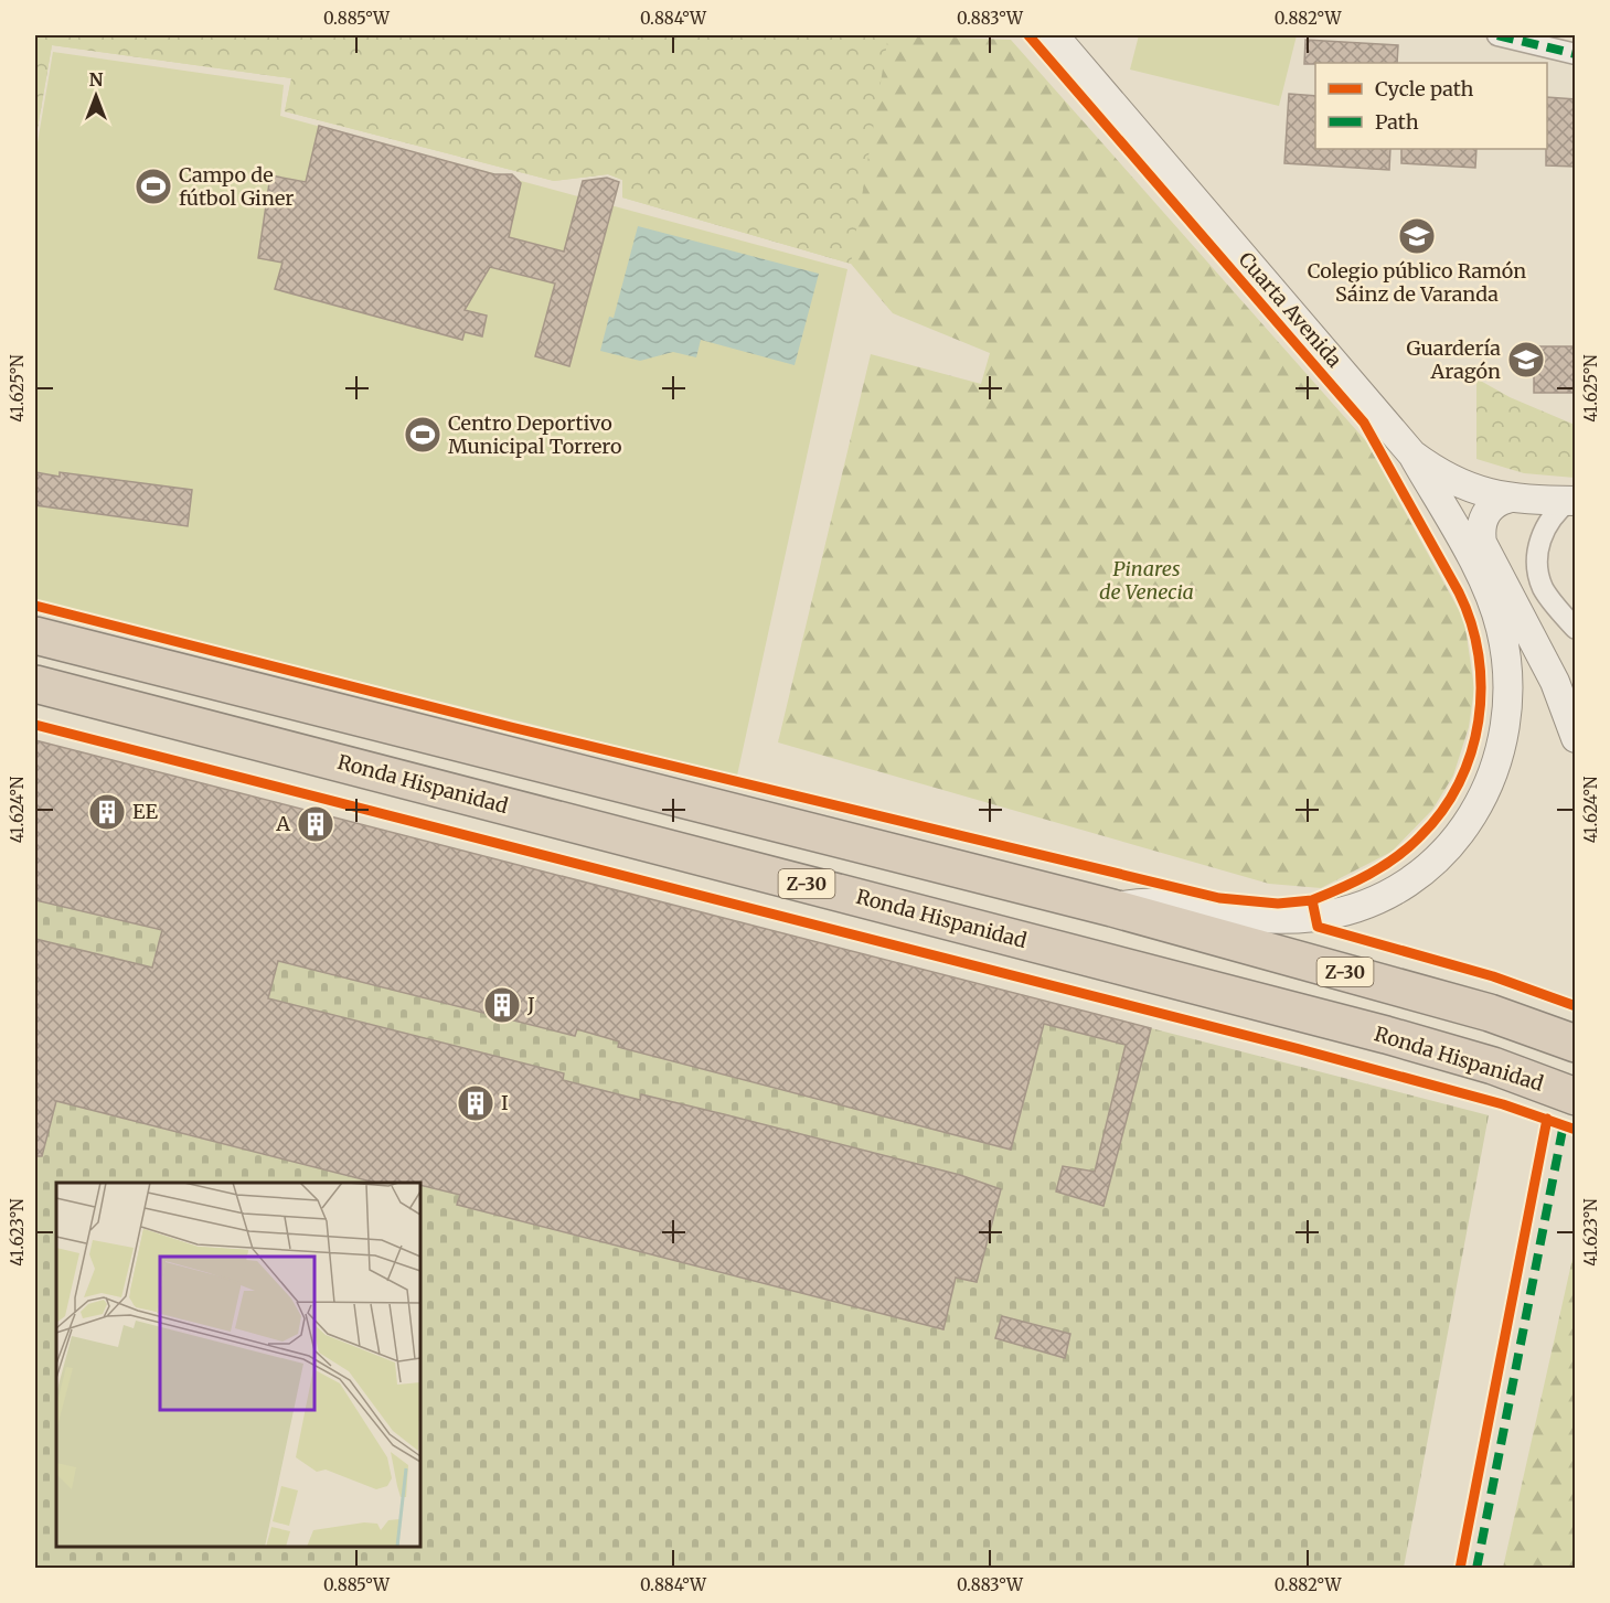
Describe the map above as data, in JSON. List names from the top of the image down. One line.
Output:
{"streets":{"highway":["Ronda Hispanidad","Z-30"],"street":["Cuarta Avenida"]},"parks":["Pinares de Venecia"],"places":{"sports":["Campo de fútbol Giner","Centro Deportivo Municipal Torrero"],"school or university":["Colegio público Ramón Sáinz de Varanda","Guardería Aragón"],"building":["EE","A","J","I"]},"legend":["Cycle path","Path"],"north":"top","coordinates":["0.885°W","0.884°W","0.883°W","0.882°W","41.625°N","41.624°N","41.623°N"]}
